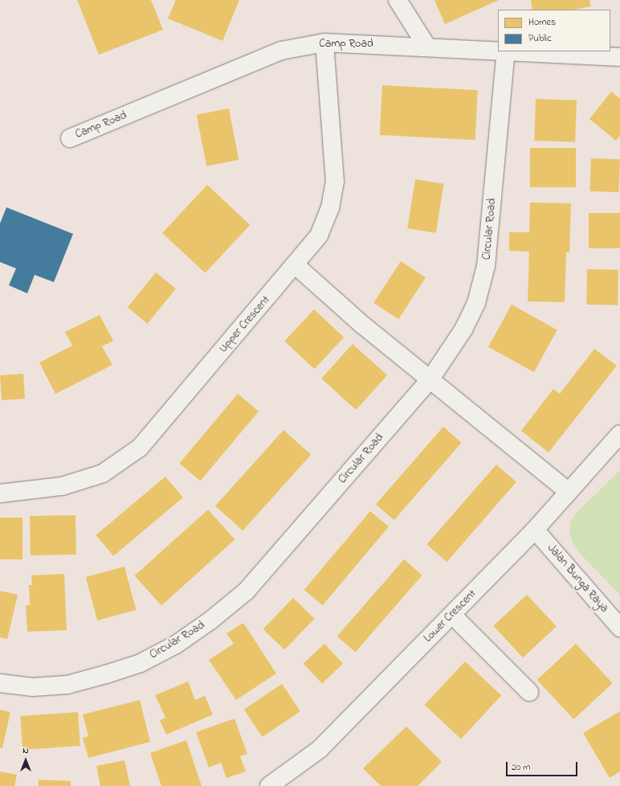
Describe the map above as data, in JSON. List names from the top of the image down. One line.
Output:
{"streets":{"street":["Camp Road","Circular Road","Upper Crescent","Jalan Bunga Raya","Lower Crescent"]},"crossings":[["Camp Road","Circular Road"],["Camp Road","Upper Crescent"],["Jalan Bunga Raya","Lower Crescent"]],"legend":["Homes","Public"],"scale_bar":"20 m","north":"top"}
